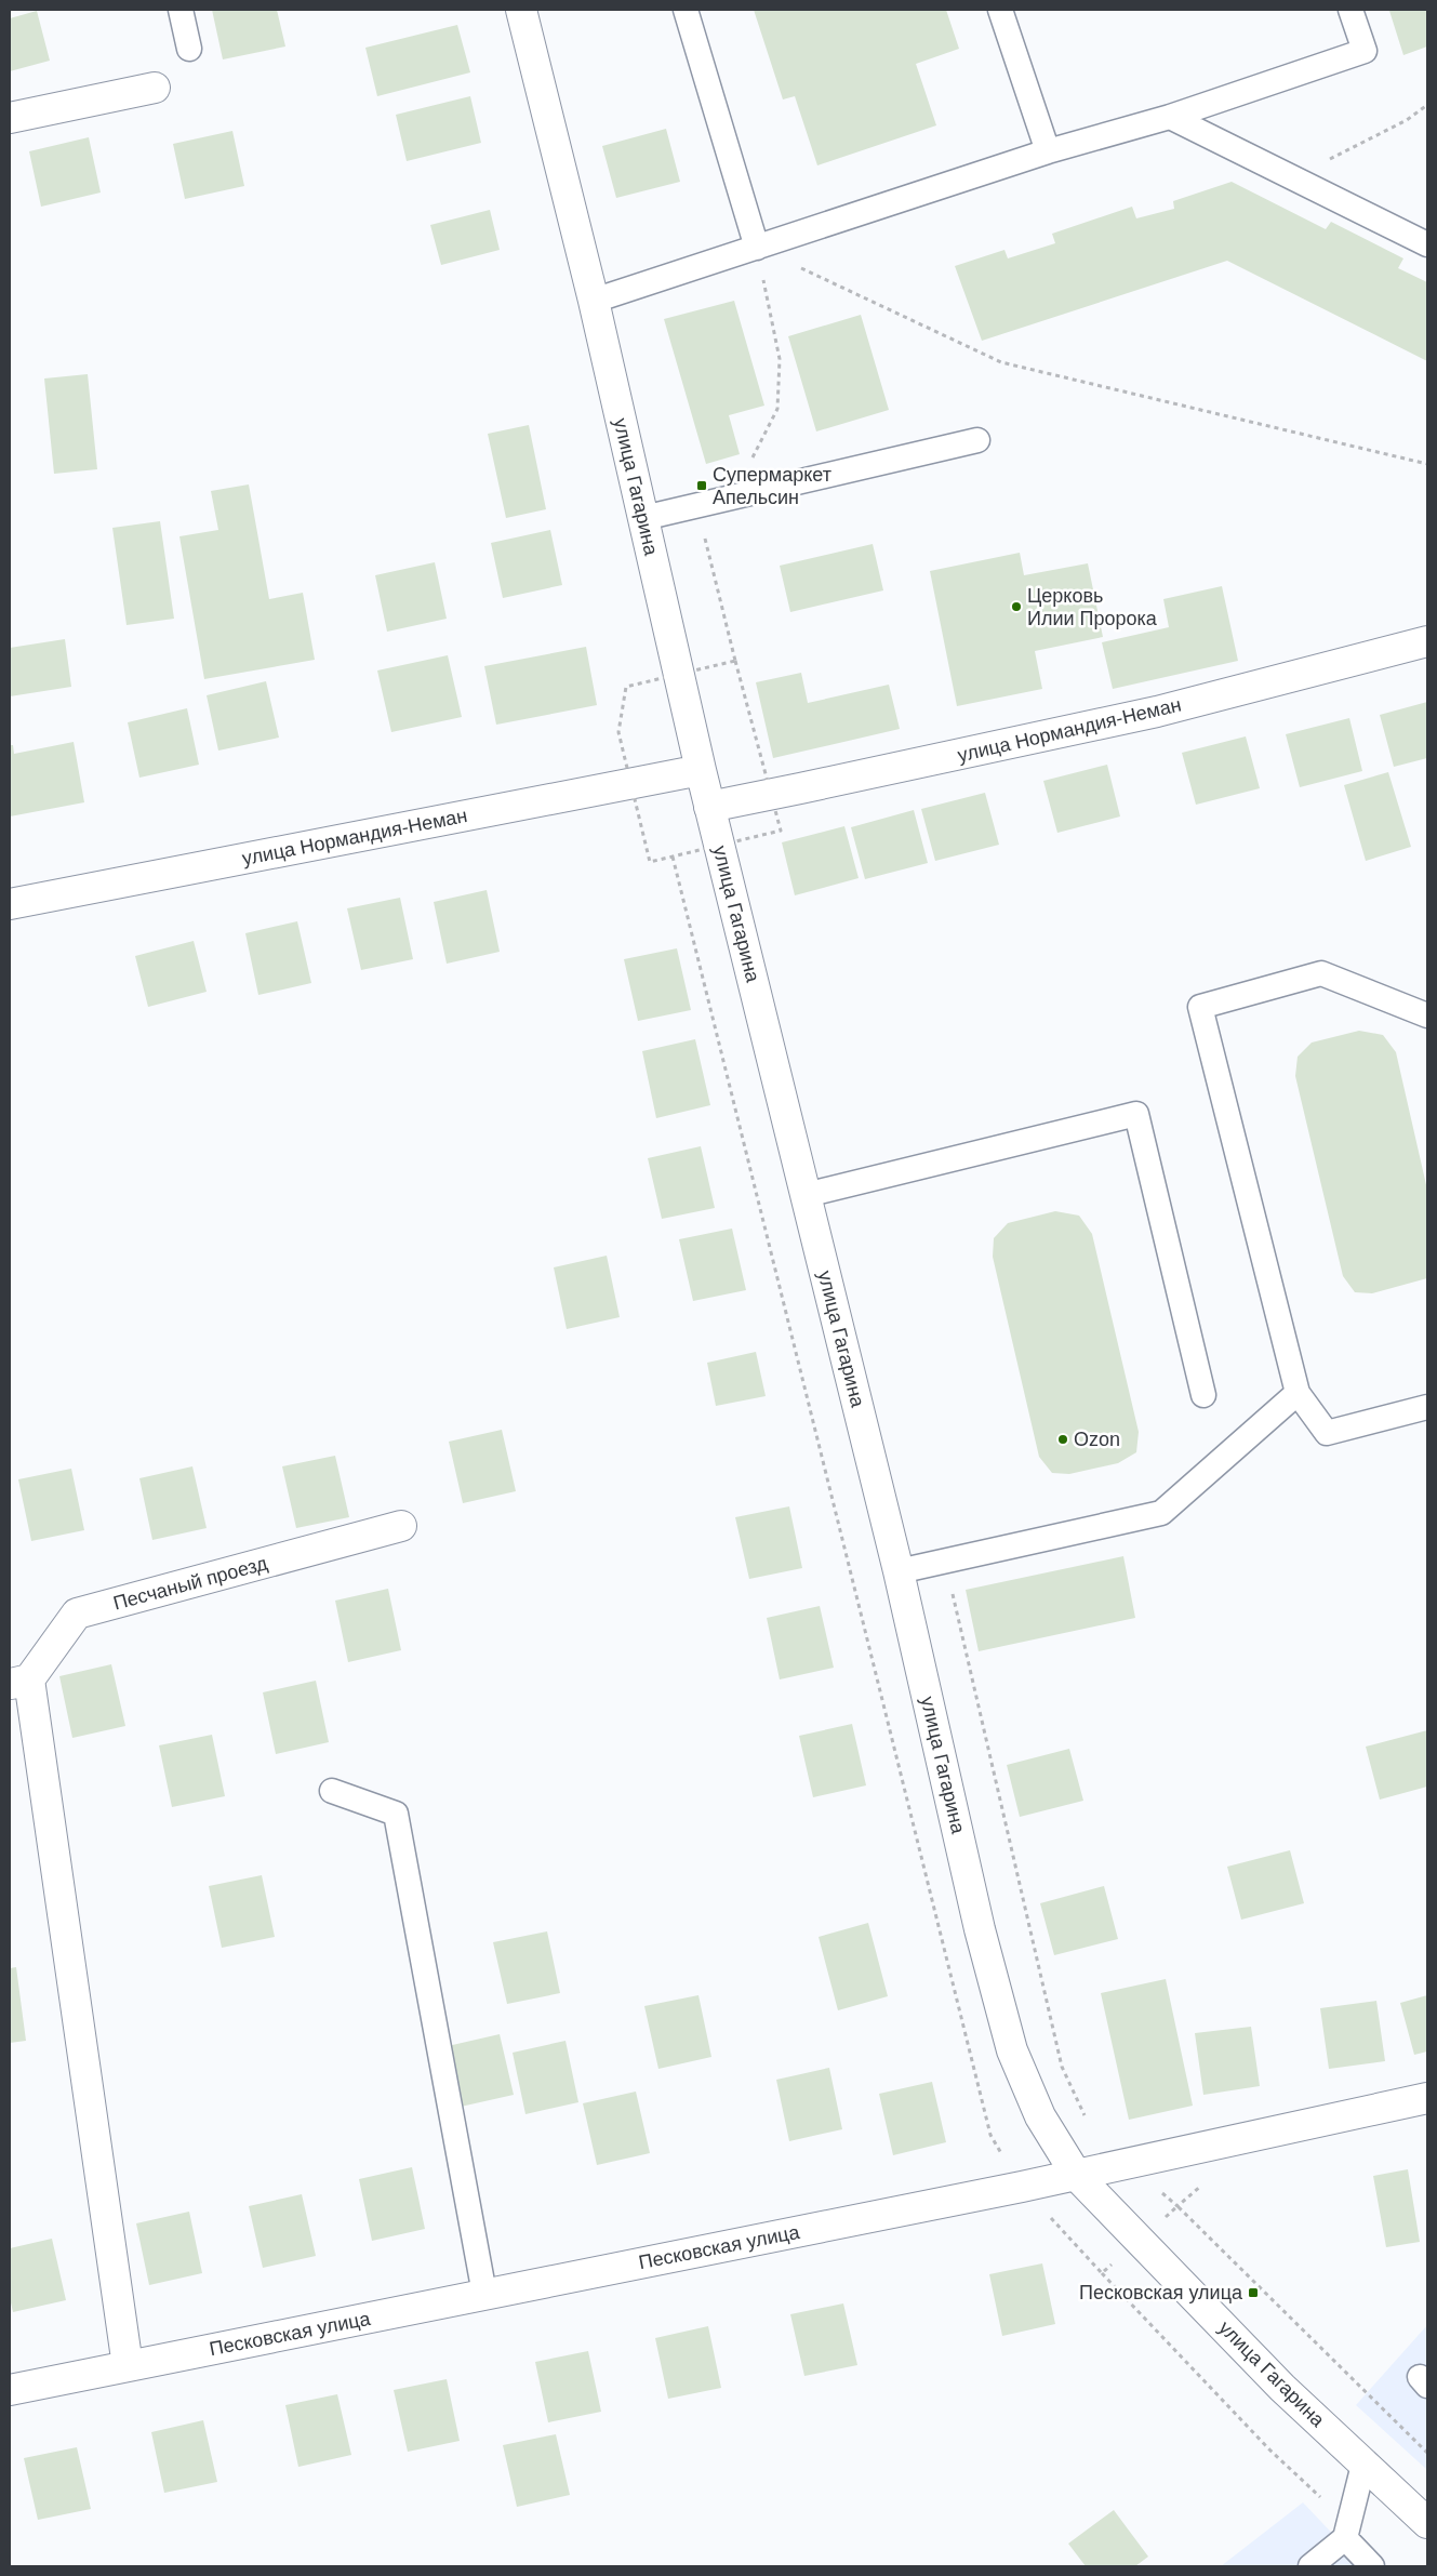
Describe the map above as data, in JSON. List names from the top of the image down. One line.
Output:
{"streets":{"street":["улица Гагарина","улица Нормандия-Неман","Песчаный проезд","Песковская улица"]},"crossings":[["улица Гагарина","улица Нормандия-Неман"],["улица Гагарина","Песковская улица"]],"places":{"transit":["Супермаркет Апельсин","Песковская улица"],"other":["Церковь Илии Пророка","Ozon"]}}
